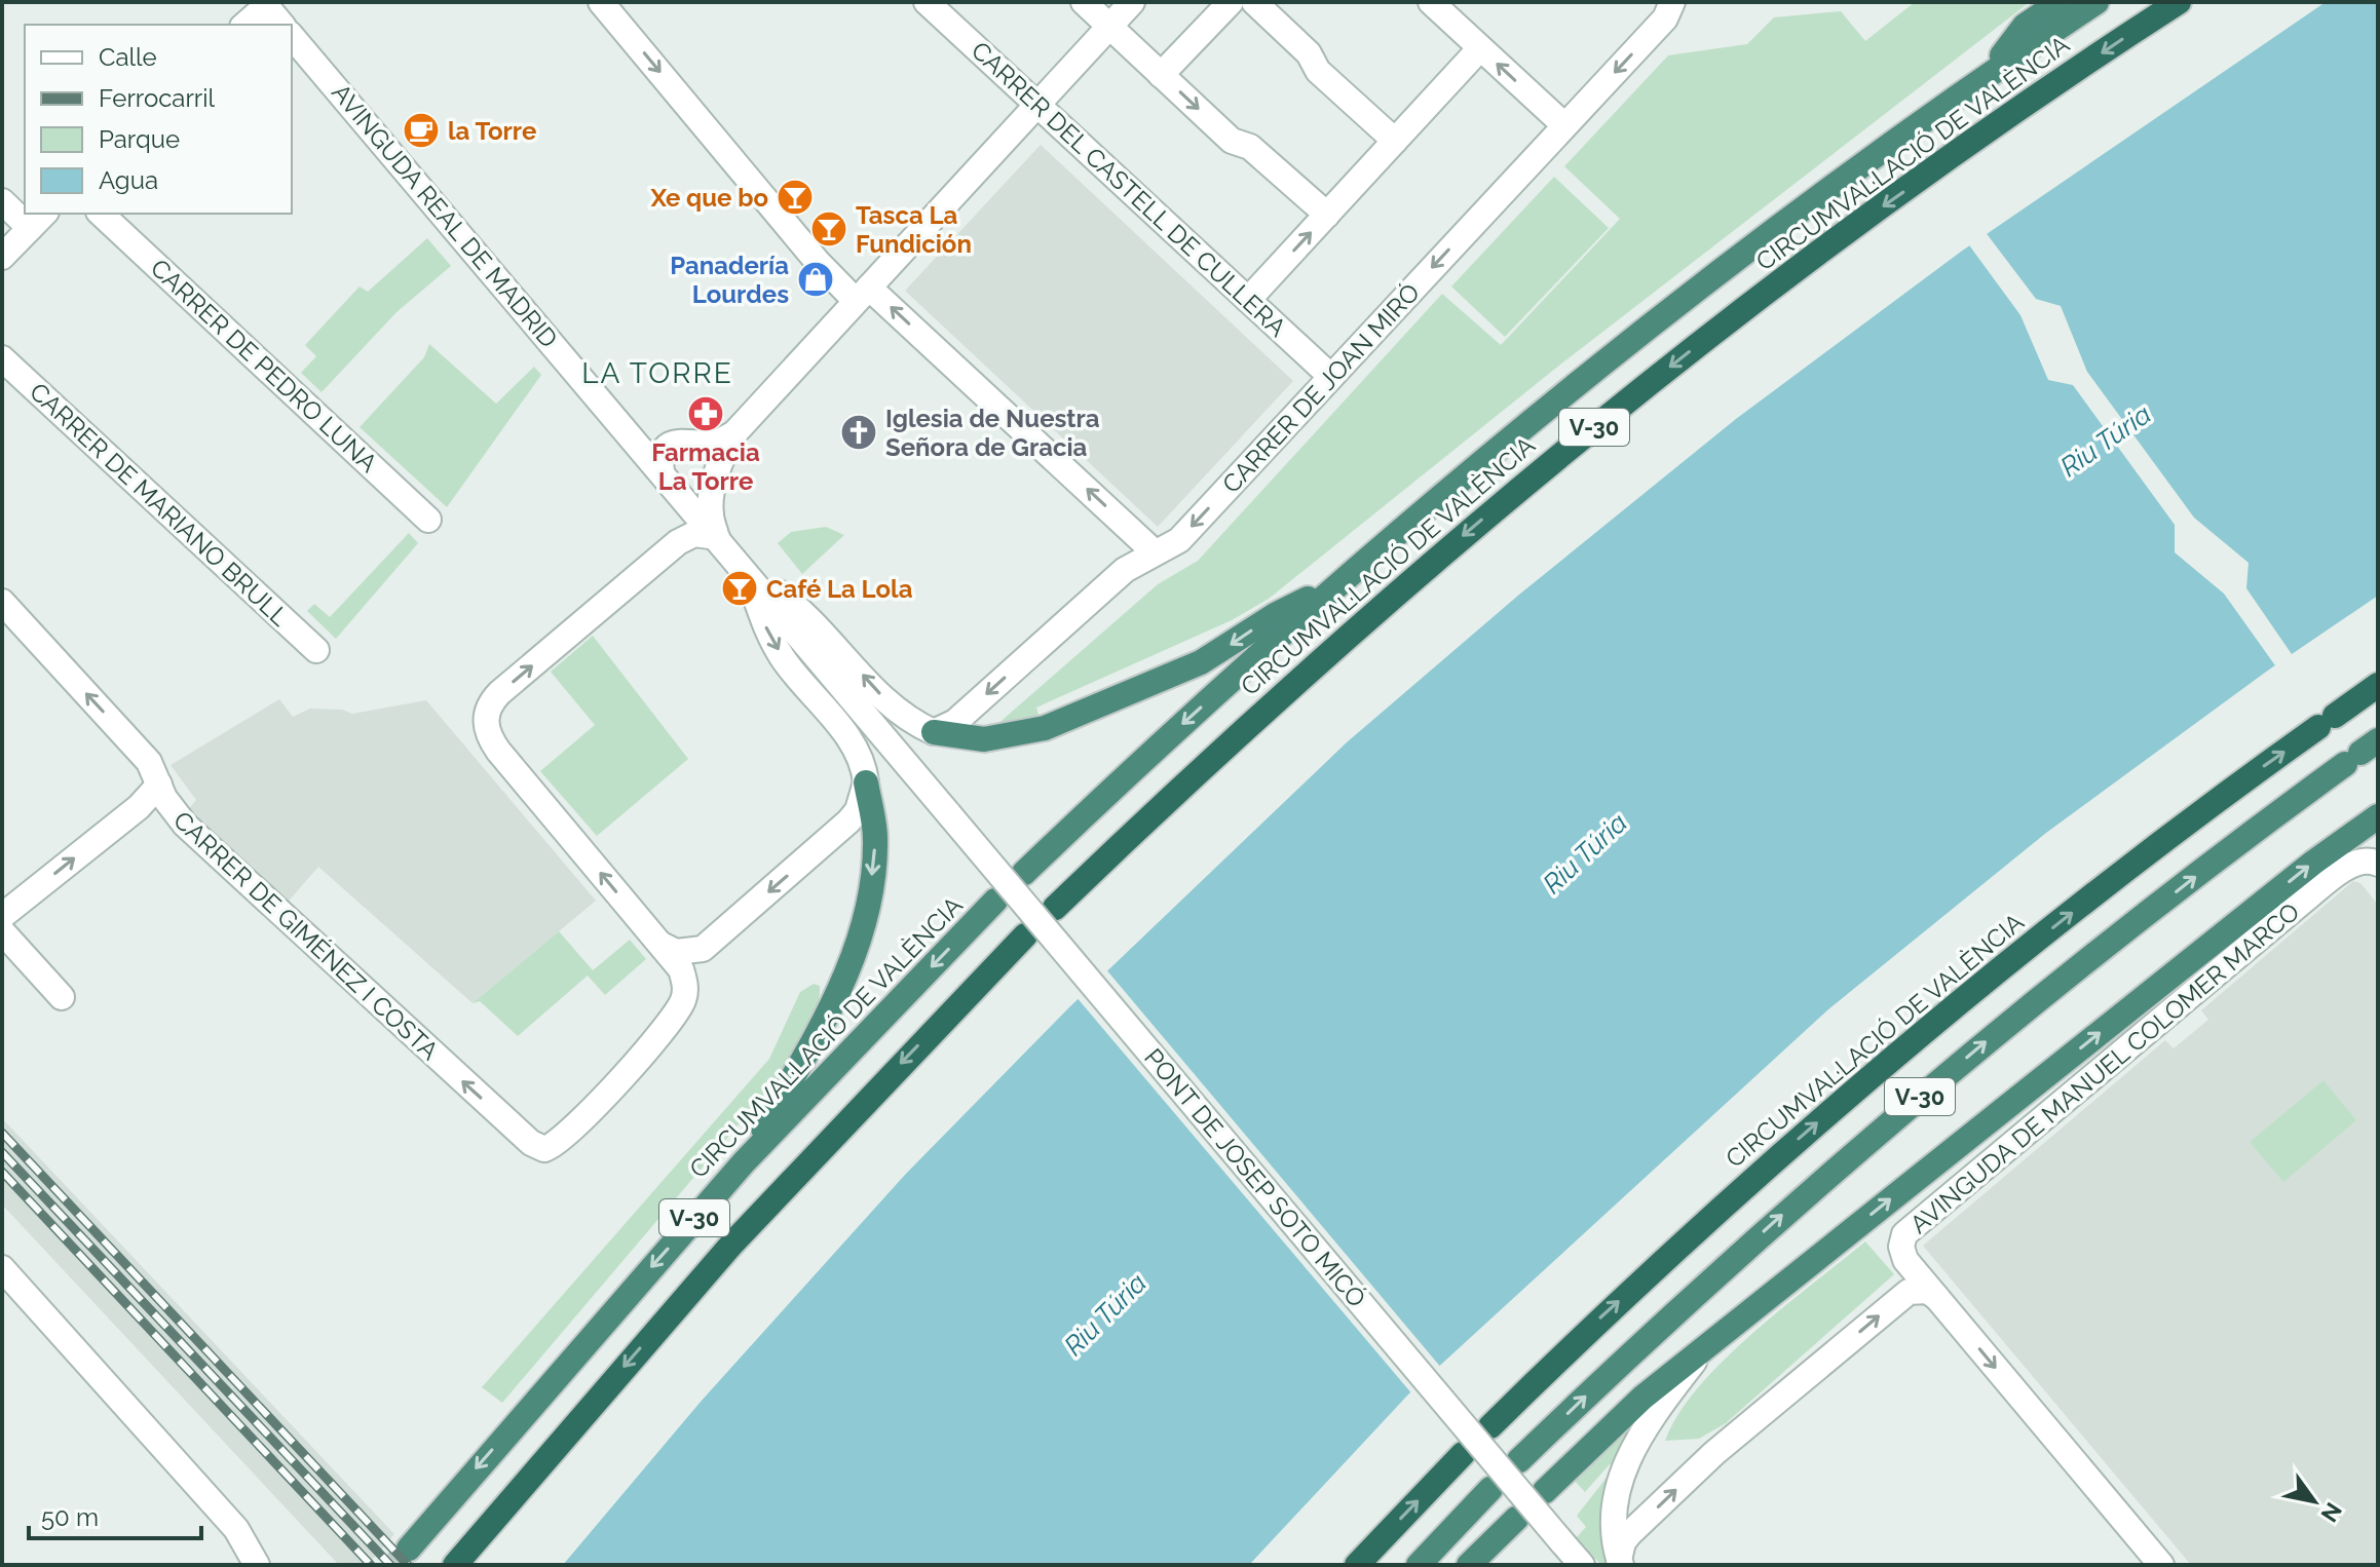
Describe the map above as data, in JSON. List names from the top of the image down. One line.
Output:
{"streets":{"highway":["CIRCUMVAL·LACIÓ DE VALÈNCIA","V-30"],"street":["CARRER DEL CASTELL DE CULLERA","AVINGUDA REAL DE MADRID","CARRER DE PEDRO LUNA","CARRER DE JOAN MIRÓ","CARRER DE MARIANO BRULL","CARRER DE GIMÉNEZ I COSTA","AVINGUDA DE MANUEL COLOMER MARCO","PONT DE JOSEP SOTO MICÓ"]},"crossings":[["CARRER DEL CASTELL DE CULLERA","CARRER DE JOAN MIRÓ"],["AVINGUDA REAL DE MADRID","PONT DE JOSEP SOTO MICÓ"]],"districts":["LA TORRE"],"water":["Riu Túria"],"places":{"cafe":["la Torre"],"bar":["Xe que bo","Tasca La Fundición","Café La Lola"],"shop":["Panadería Lourdes"],"pharmacy":["Farmacia La Torre"],"church":["Iglesia de Nuestra Señora de Gracia"]},"legend":["Calle","Ferrocarril","Parque","Agua"],"scale_bar":"50 m","north":"bottom right"}
